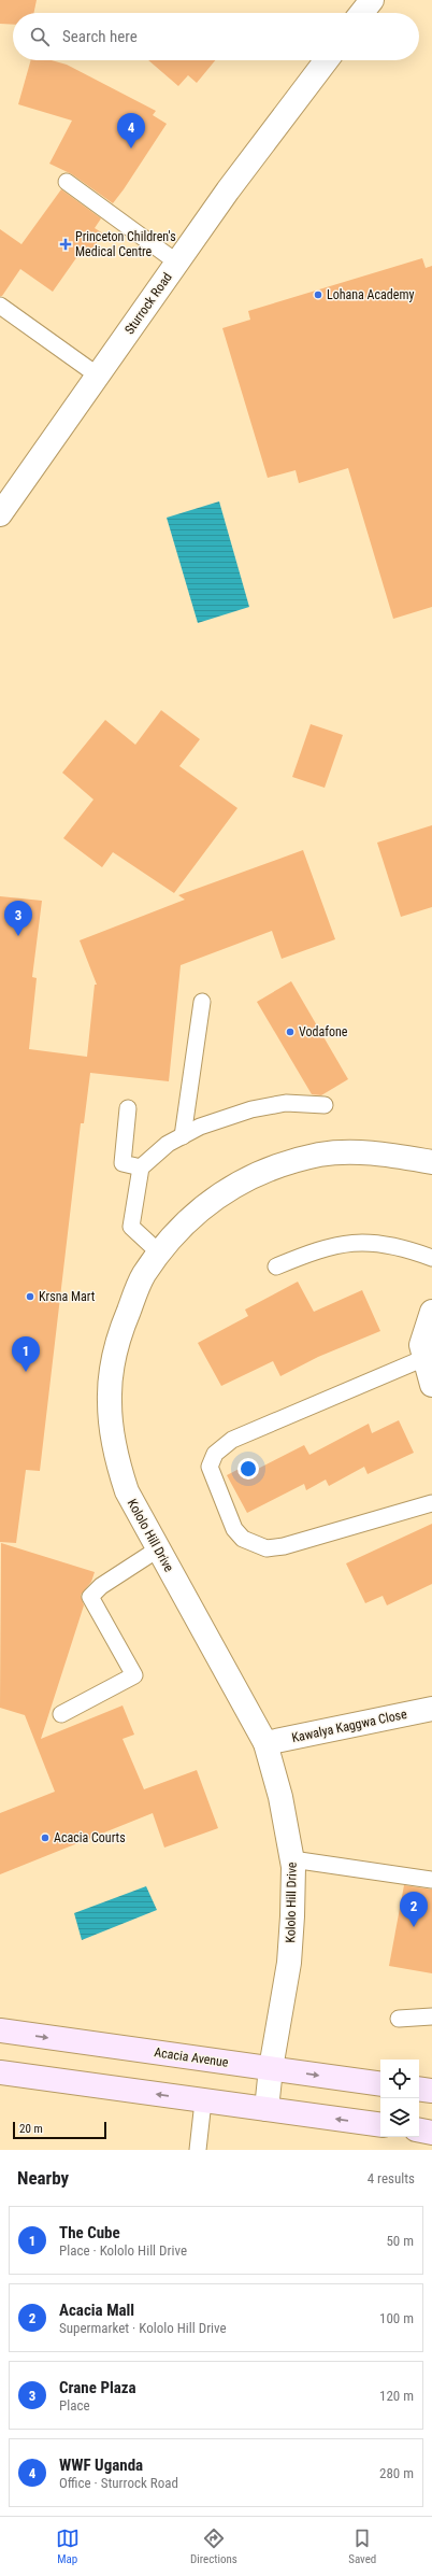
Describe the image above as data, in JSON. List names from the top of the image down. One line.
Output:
{"streets":{"main road":["Acacia Avenue"],"street":["Sturrock Road","Kololo Hill Drive","Kawalya Kaggwa Close"]},"crossings":[["Kololo Hill Drive","Kawalya Kaggwa Close"],["Kololo Hill Drive","Acacia Avenue"]],"places":{"health":["Princeton Children's Medical Centre"],"other":["Lohana Academy","Vodafone","Krsna Mart","Acacia Courts"]},"scale_bar":"20 m","page":{"search":"Search here","pins":["4","3","1","2"],"scale":"20 m","heading":["Nearby","4 results"],"list":[{"mark":"1","name":"The Cube","note":"Place · Kololo Hill Drive","value":"50 m"},{"mark":"2","name":"Acacia Mall","note":"Supermarket · Kololo Hill Drive","value":"100 m"},{"mark":"3","name":"Crane Plaza","note":"Place","value":"120 m"},{"mark":"4","name":"WWF Uganda","note":"Office · Sturrock Road","value":"280 m"}],"nav":["Map","Directions","Saved"]}}
